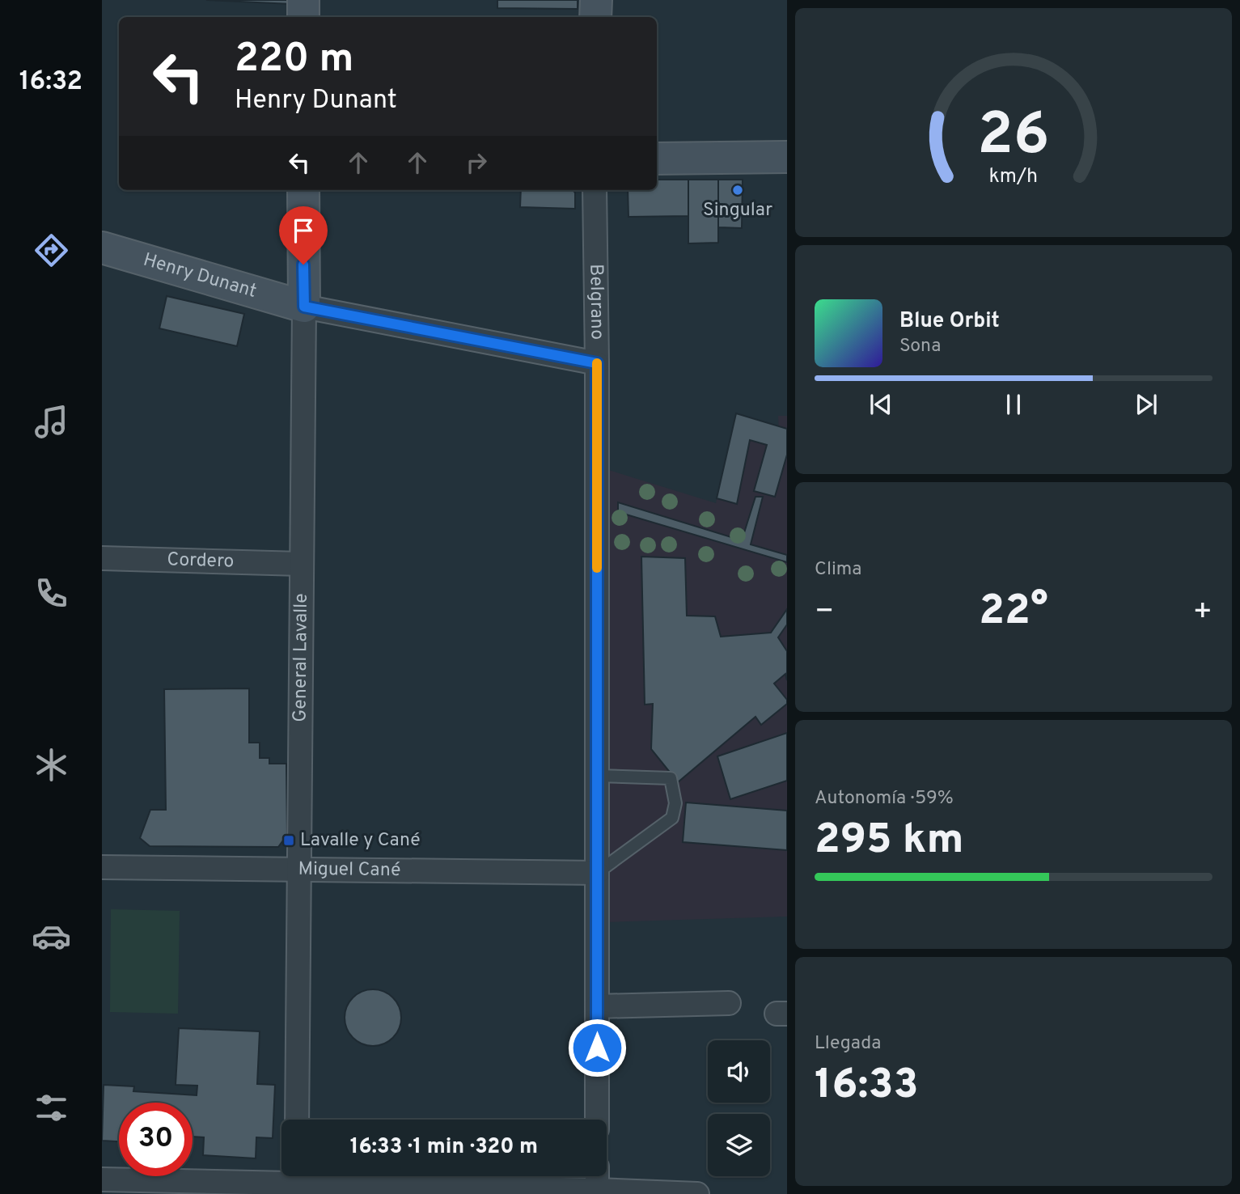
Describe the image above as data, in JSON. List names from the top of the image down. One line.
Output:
{"streets":{"street":["Henry Dunant","Belgrano","Cordero","General Lavalle","Miguel Cané"]},"crossings":[["Henry Dunant","Belgrano"],["Henry Dunant","General Lavalle"],["Belgrano","Miguel Cané"],["Cordero","General Lavalle"],["General Lavalle","Miguel Cané"]],"places":{"other":["Singular"],"transit":["Lavalle y Cané"]},"page":{"tabs":"16:32","turn":["220 m","Henry Dunant"],"song":["Blue Orbit","Sona"],"tile":["Clima",["Autonomía · 59%","295 km"],["Llegada","16:33"]],"heat":["−","22°","+"],"limit":"30","trip":"16:33 · 1 min · 320 m","gauge":["26","km/h"]}}
